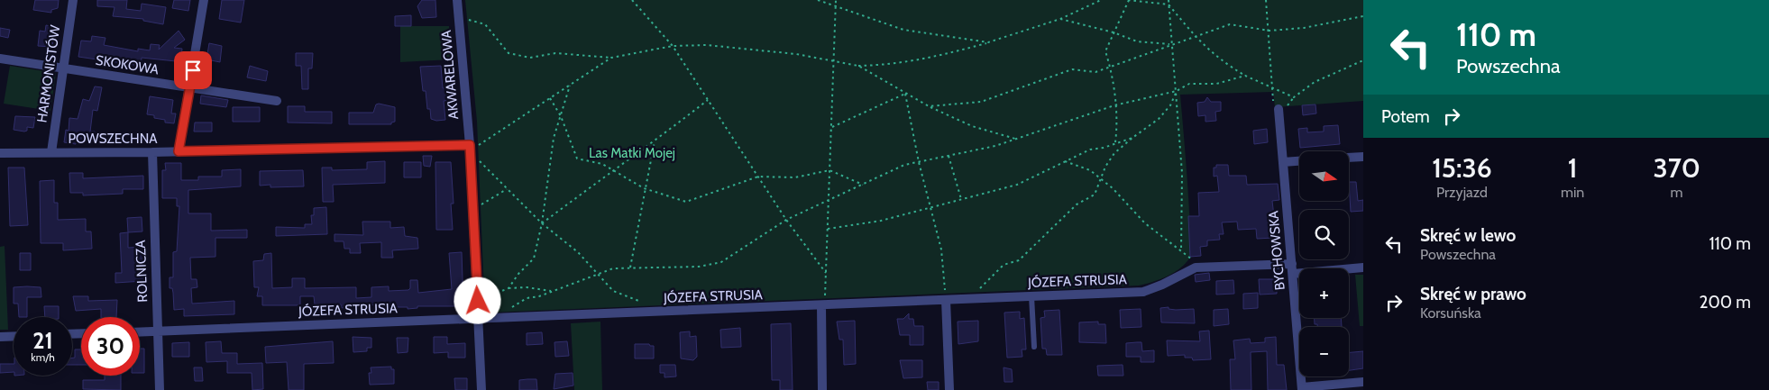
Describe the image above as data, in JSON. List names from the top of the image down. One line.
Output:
{"streets":{"street":["SKOKOWA","HARMONISTÓW","AKWARELOWA","POWSZECHNA","BYCHOWSKA","ROLNICZA","JÓZEFA STRUSIA"]},"crossings":[["SKOKOWA","HARMONISTÓW"],["HARMONISTÓW","POWSZECHNA"],["AKWARELOWA","POWSZECHNA"],["AKWARELOWA","JÓZEFA STRUSIA"],["POWSZECHNA","ROLNICZA"],["BYCHOWSKA","JÓZEFA STRUSIA"],["ROLNICZA","JÓZEFA STRUSIA"]],"parks":["Las Matki Mojej"],"north":"right","page":{"turn":["110 m","Powszechna"],"then":"Potem","eta":["15:36","Przyjazd","1","min","370","m"],"map_buttons":["+","−"],"list":[{"name":"Skręć w lewo","note":"Powszechna","value":"110 m"},{"name":"Skręć w prawo","note":"Korsuńska","value":"200 m"}],"speed":"21 km/h","limit":"30"}}
